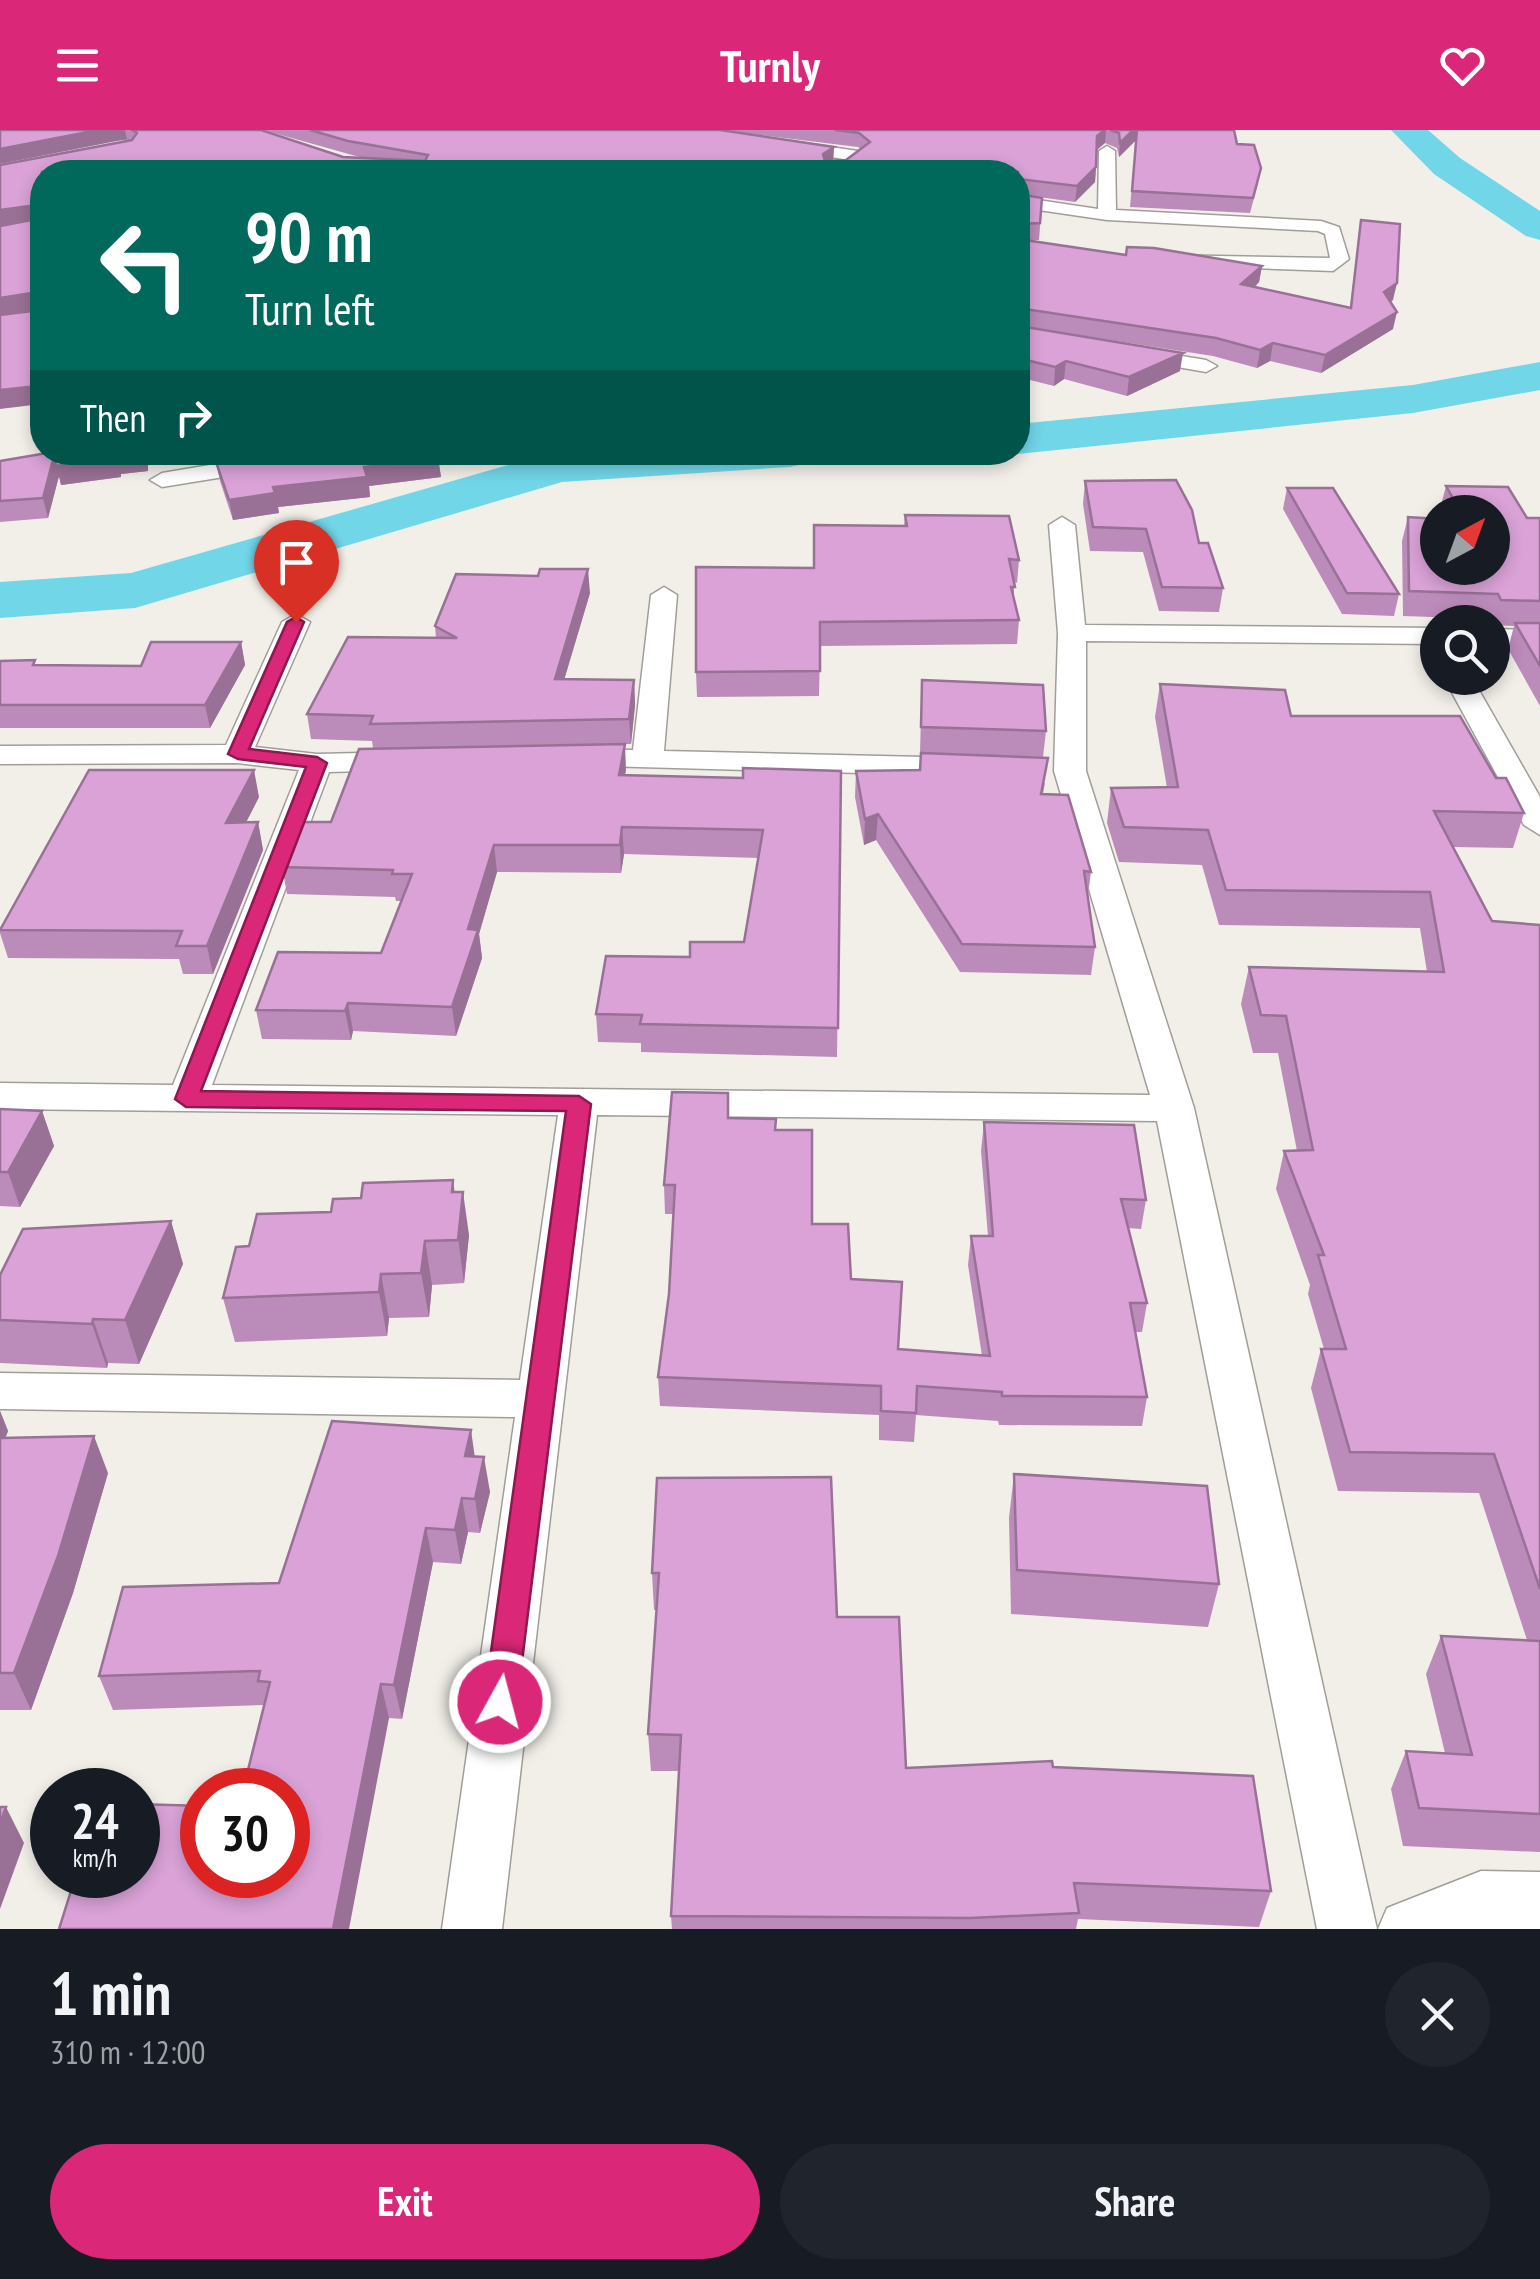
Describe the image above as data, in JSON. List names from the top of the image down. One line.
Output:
{"north":"top right","page":{"header":"Turnly","turn":["90 m","Turn left"],"then":"Then","speed":"24 km/h","limit":"30","heading":["1 min","310 m · 12:00"],"buttons":["Exit","Share"]}}
